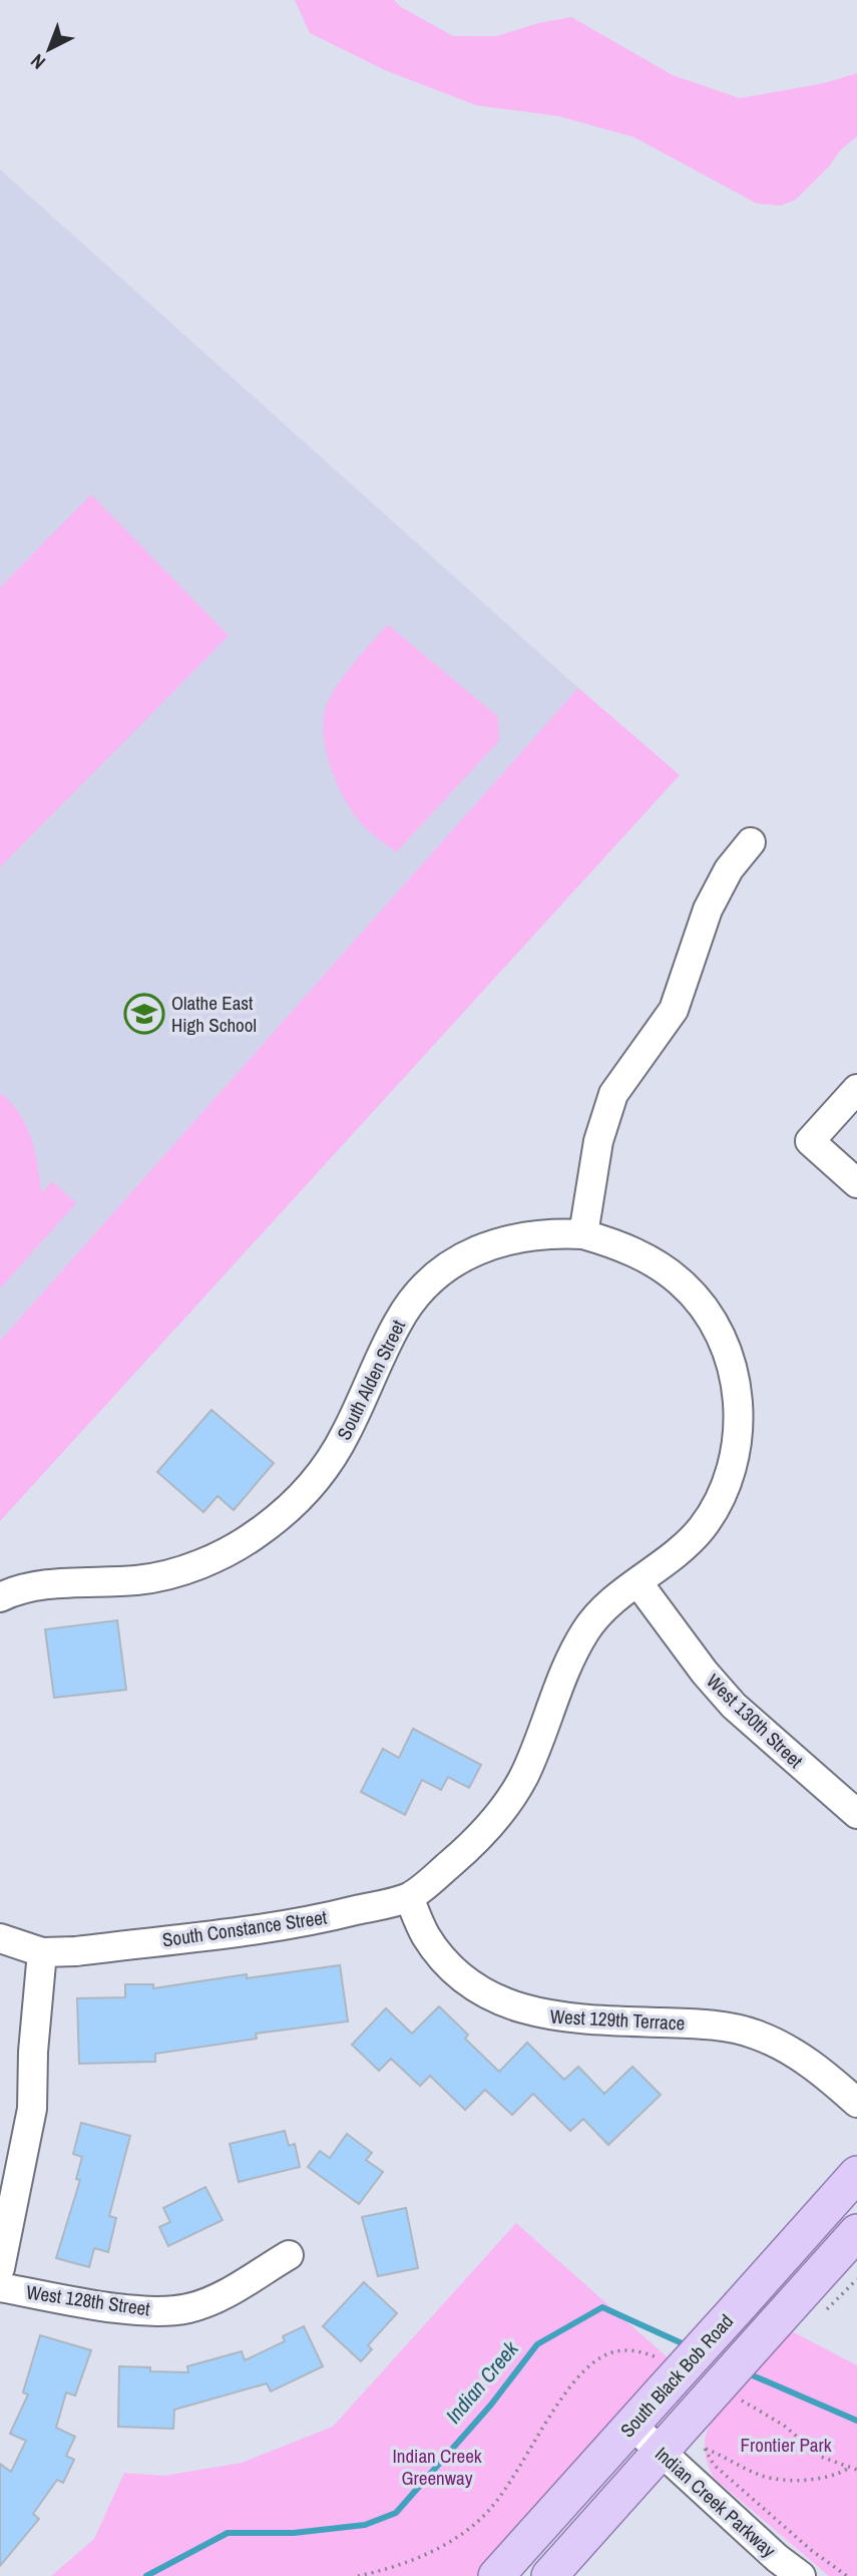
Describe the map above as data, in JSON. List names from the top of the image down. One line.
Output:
{"streets":{"main road":["South Black Bob Road"],"street":["South Alden Street","West 130th Street","South Constance Street","West 129th Terrace","West 128th Street","Indian Creek Parkway"]},"crossings":[["South Alden Street","South Constance Street"],["West 130th Street","South Constance Street"],["South Constance Street","West 129th Terrace"],["South Black Bob Road","Indian Creek Parkway"]],"water":["Indian Creek"],"parks":["Frontier Park","Indian Creek Greenway"],"places":{"school or university":["Olathe East High School"]},"north":"bottom left"}
